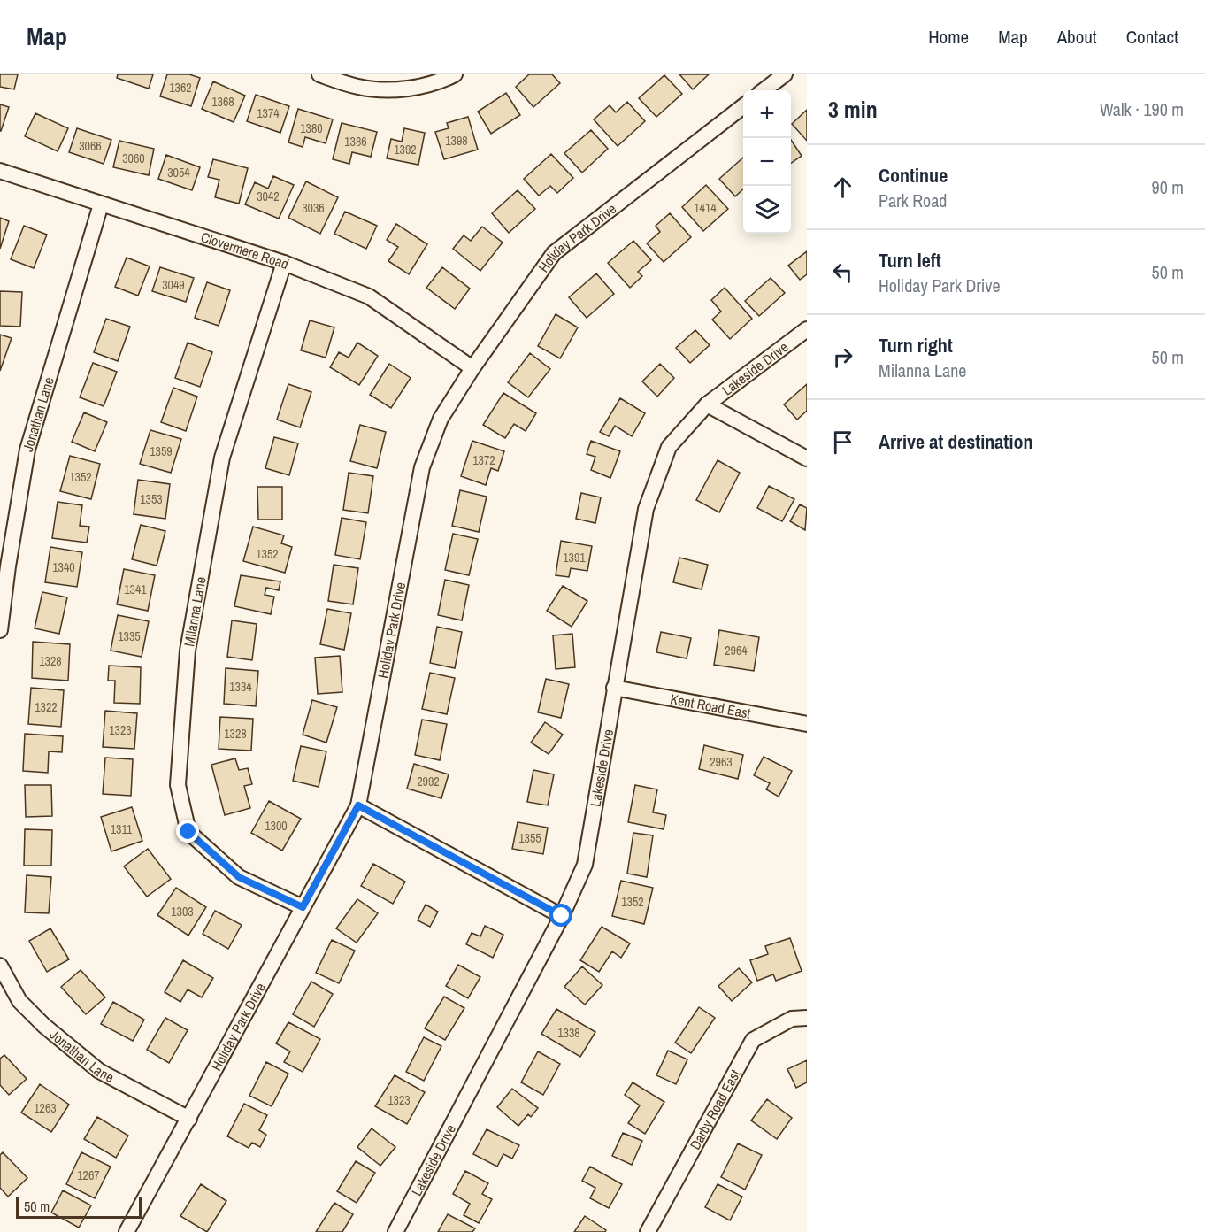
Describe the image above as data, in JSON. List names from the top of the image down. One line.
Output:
{"streets":{"street":["Holiday Park Drive","Clovermere Road","Lakeside Drive","Jonathan Lane","Milanna Lane","Kent Road East","Darby Road East"]},"crossings":[["Holiday Park Drive","Clovermere Road"],["Holiday Park Drive","Jonathan Lane"],["Holiday Park Drive","Milanna Lane"],["Clovermere Road","Jonathan Lane"],["Clovermere Road","Milanna Lane"],["Lakeside Drive","Kent Road East"]],"house_numbers":["1362","1368","1374","1380","1398","1386","3066","1392","3060","3054","3042","3036","1414","3049","1359","1372","1352","1353","1352","1391","1340","1341","1335","2964","1328","1334","1322","1323","1328","2963","2992","1300","1311","1355","1352","1303","1338","1323","1263","1267"],"scale_bar":"50 m","page":{"header":"Map","nav":["Home","Map","About","Contact"],"heading":["3 min","Walk · 190 m"],"map_buttons":["+","−"],"list":[["Continue","Park Road","90 m"],["Turn left","Holiday Park Drive","50 m"],["Turn right","Milanna Lane","50 m"],"Arrive at destination"],"scale":"50 m"}}
